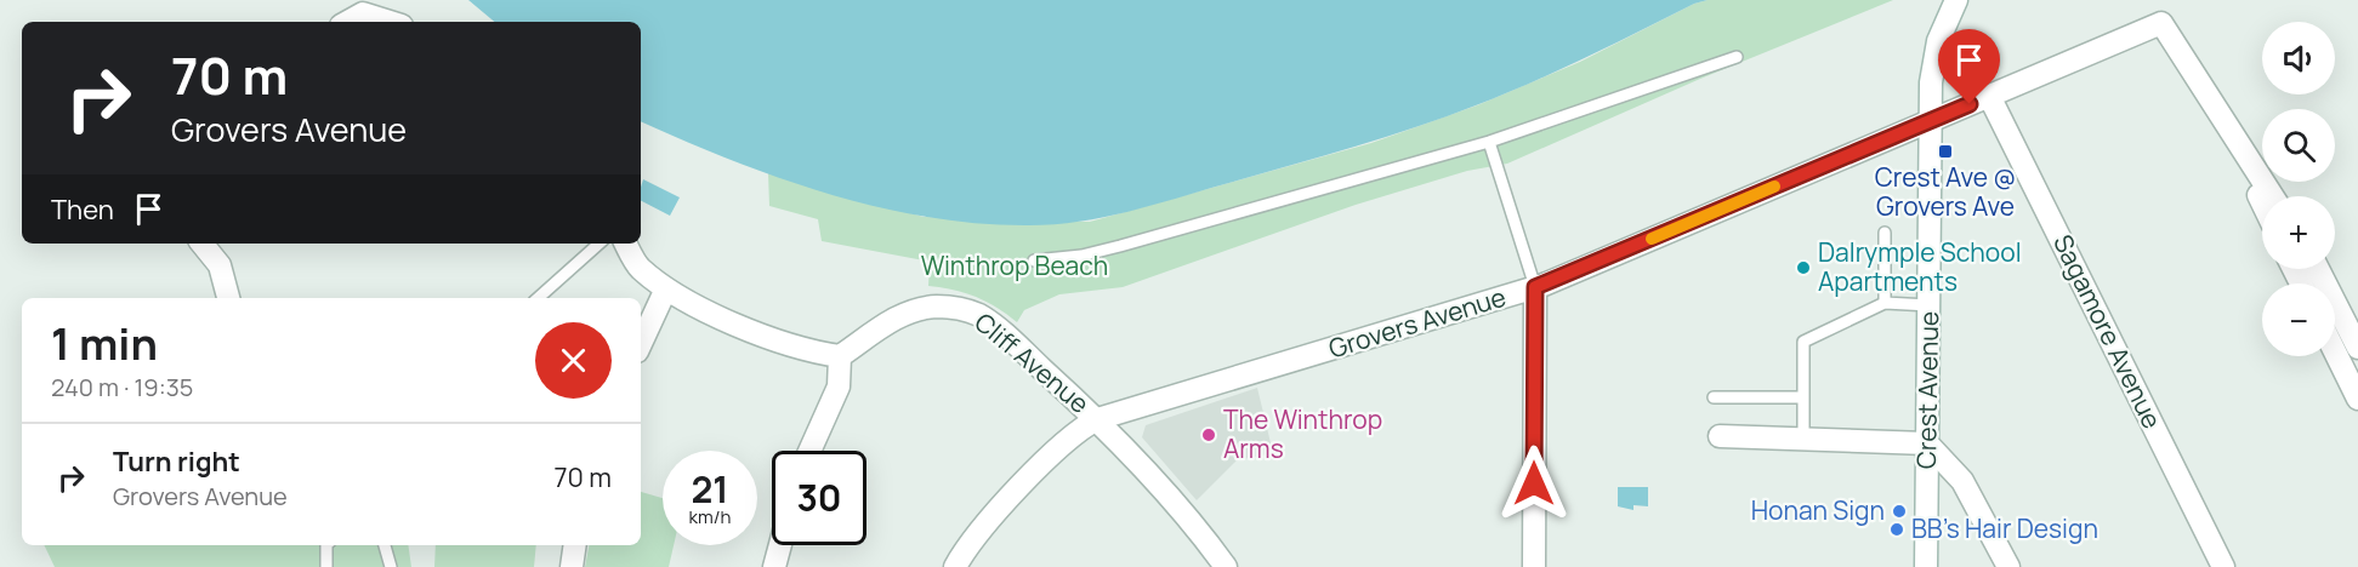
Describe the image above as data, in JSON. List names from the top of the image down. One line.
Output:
{"streets":{"street":["Grovers Avenue","Sagamore Avenue","Cliff Avenue","Crest Avenue"]},"crossings":[["Grovers Avenue","Sagamore Avenue"],["Grovers Avenue","Cliff Avenue"],["Grovers Avenue","Crest Avenue"]],"parks":["Winthrop Beach"],"places":{"transit":["Crest Ave @ Grovers Ave"],"other":["Dalrymple School Apartments","The Winthrop Arms","Honan Sign","BB's Hair Design"]},"page":{"map_buttons":["+","−"],"turn":["70 m","Grovers Avenue"],"then":"Then","heading":["1 min","240 m · 19:35"],"list":[{"name":"Turn right","note":"Grovers Avenue","value":"70 m"}],"speed":"21 km/h","limit":"30"}}
